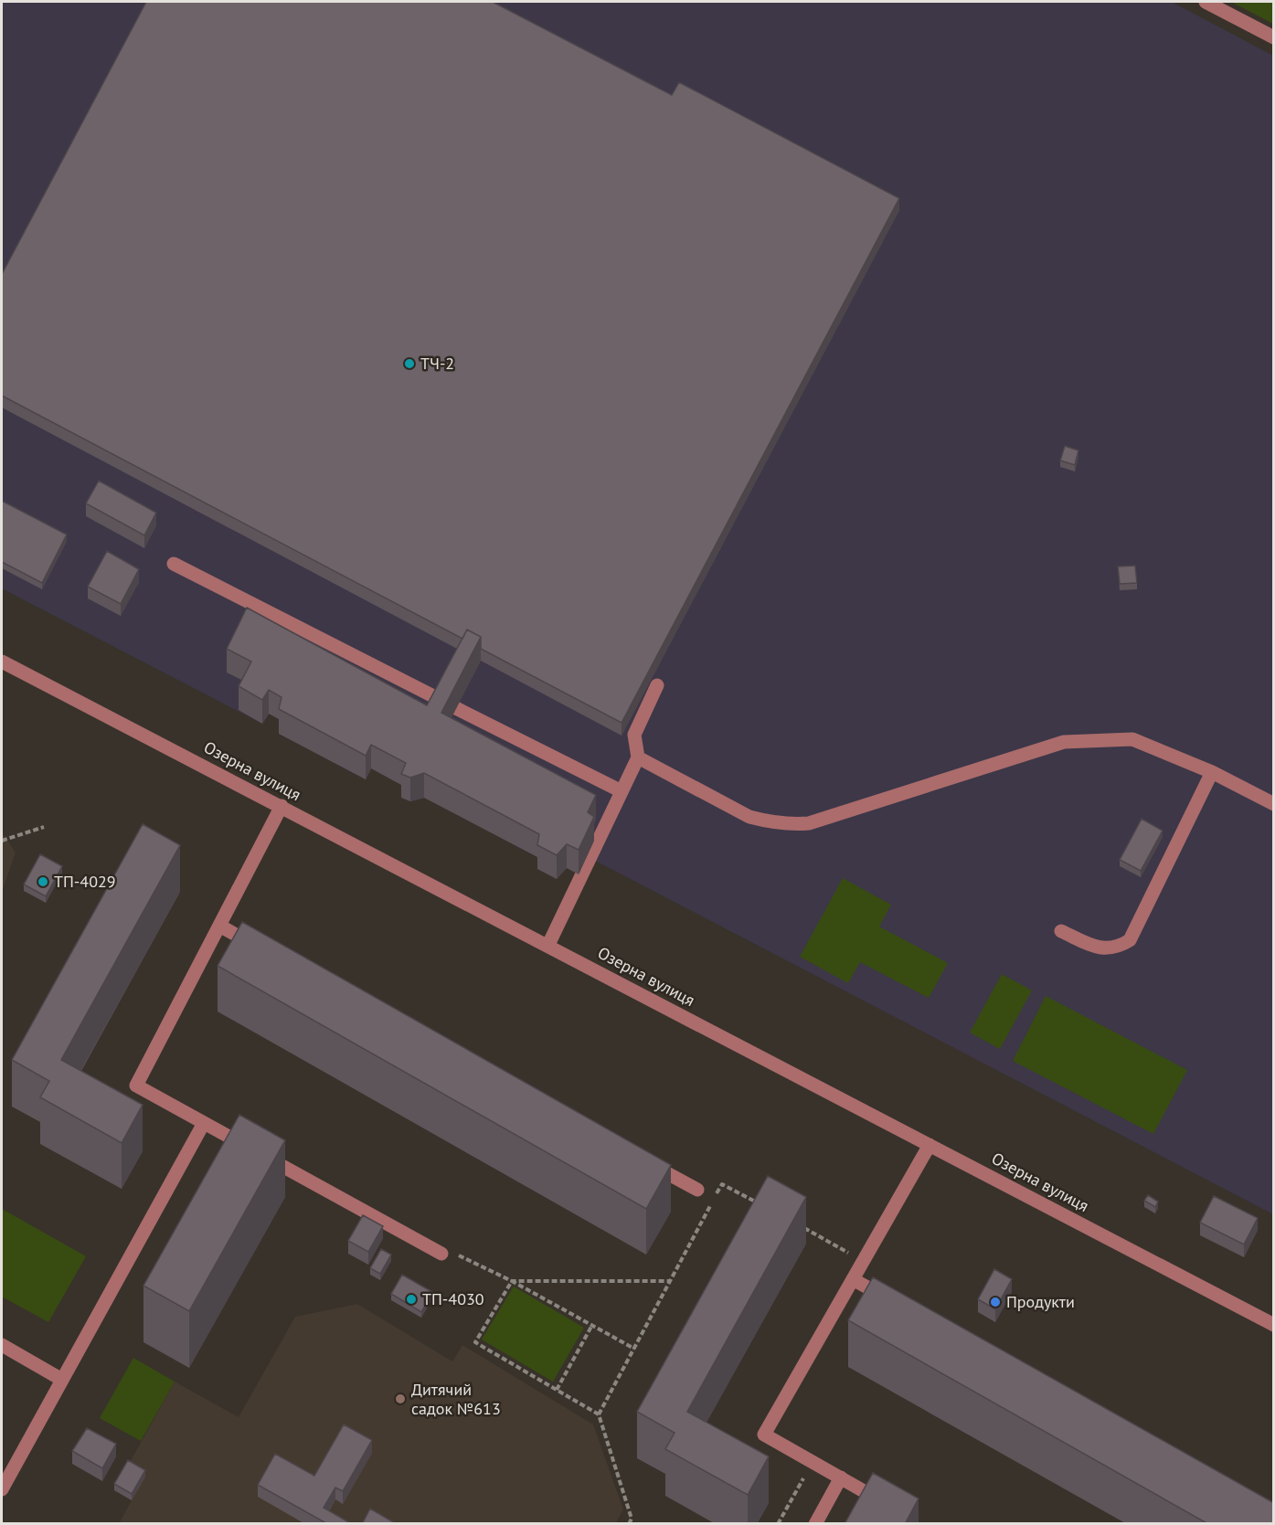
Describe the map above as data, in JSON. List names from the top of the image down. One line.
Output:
{"streets":{"street":["Озерна вулиця"]},"places":["ТЧ-2","ТП-4029","ТП-4030","Продукти","Дитячий садок №613"]}
